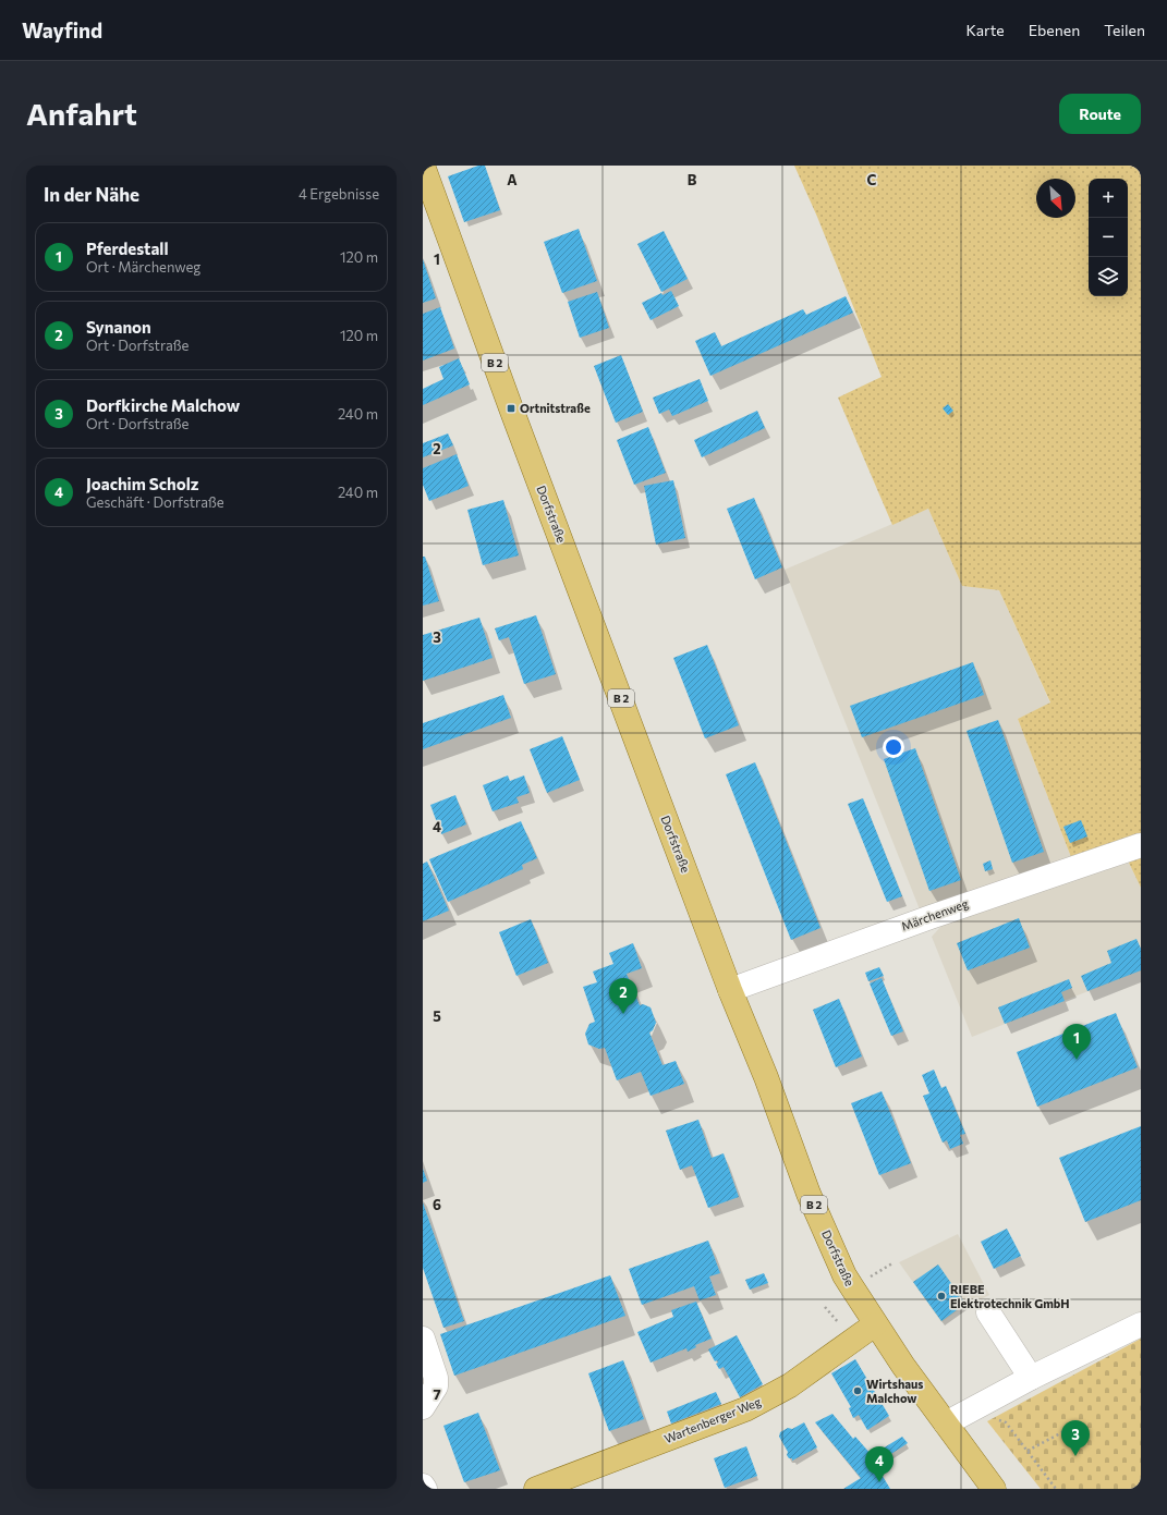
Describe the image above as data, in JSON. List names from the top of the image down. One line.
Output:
{"streets":{"main road":["B 2","Dorfstraße","Wartenberger Weg"],"street":["Märchenweg"]},"crossings":[["Dorfstraße","Märchenweg"],["Dorfstraße","Wartenberger Weg"]],"places":{"transit":["Ortnitstraße"],"other":["RIEBE Elektrotechnik GmbH","Wirtshaus Malchow"]},"north":"bottom right","page":{"header":"Wayfind","nav":["Karte","Ebenen","Teilen"],"buttons":"Route","title":"Anfahrt","heading":["In der Nähe","4 Ergebnisse"],"map_buttons":["+","−"],"list":[{"mark":"1","name":"Pferdestall","note":"Ort · Märchenweg","value":"120 m"},{"mark":"2","name":"Synanon","note":"Ort · Dorfstraße","value":"120 m"},{"mark":"3","name":"Dorfkirche Malchow","note":"Ort · Dorfstraße","value":"240 m"},{"mark":"4","name":"Joachim Scholz","note":"Geschäft · Dorfstraße","value":"240 m"}],"pins":["2","1","3","4"]},"grid":{"columns":["A","B","C"],"rows":["1","2","3","4","5","6","7"]}}
